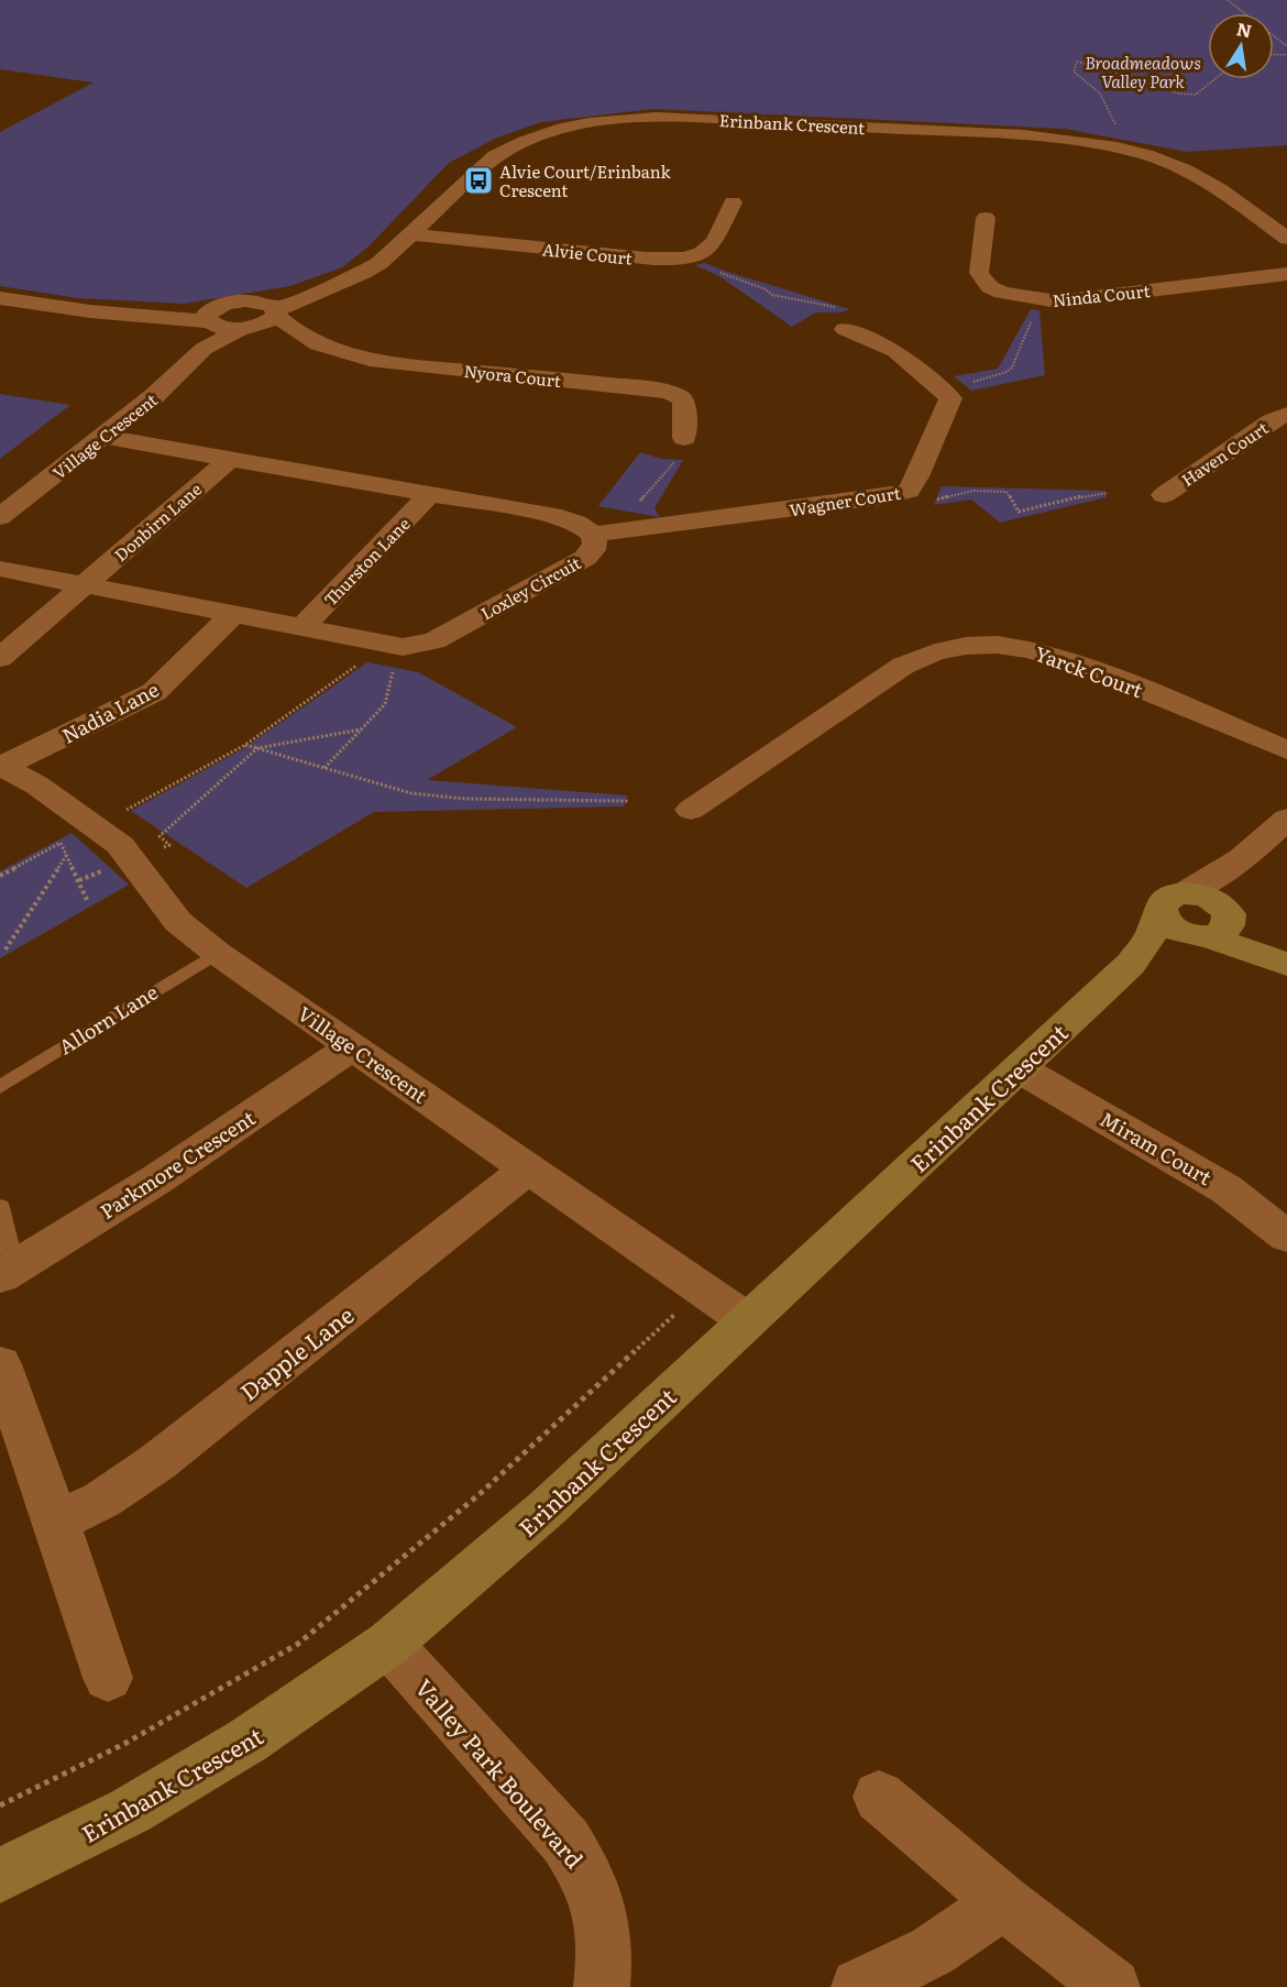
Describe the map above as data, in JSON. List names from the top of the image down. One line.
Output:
{"streets":{"street":["Erinbank Crescent","Alvie Court","Ninda Court","Nyora Court","Village Crescent","Haven Court","Wagner Court","Donbirn Lane","Thurston Lane","Loxley Circuit","Yarck Court","Nadia Lane","Miram Court","Parkmore Crescent","Dapple Lane","Valley Park Boulevard"],"lane":["Allorn Lane"]},"crossings":[["Erinbank Crescent","Alvie Court"],["Erinbank Crescent","Nyora Court"],["Erinbank Crescent","Village Crescent"],["Erinbank Crescent","Miram Court"],["Erinbank Crescent","Valley Park Boulevard"],["Nyora Court","Village Crescent"],["Village Crescent","Loxley Circuit"],["Village Crescent","Nadia Lane"],["Village Crescent","Allorn Lane"],["Village Crescent","Parkmore Crescent"],["Village Crescent","Dapple Lane"],["Wagner Court","Loxley Circuit"],["Donbirn Lane","Loxley Circuit"],["Thurston Lane","Loxley Circuit"],["Loxley Circuit","Nadia Lane"]],"parks":["Broadmeadows Valley Park"],"places":{"bus stop":["Alvie Court/Erinbank Crescent"]},"north":"top"}
